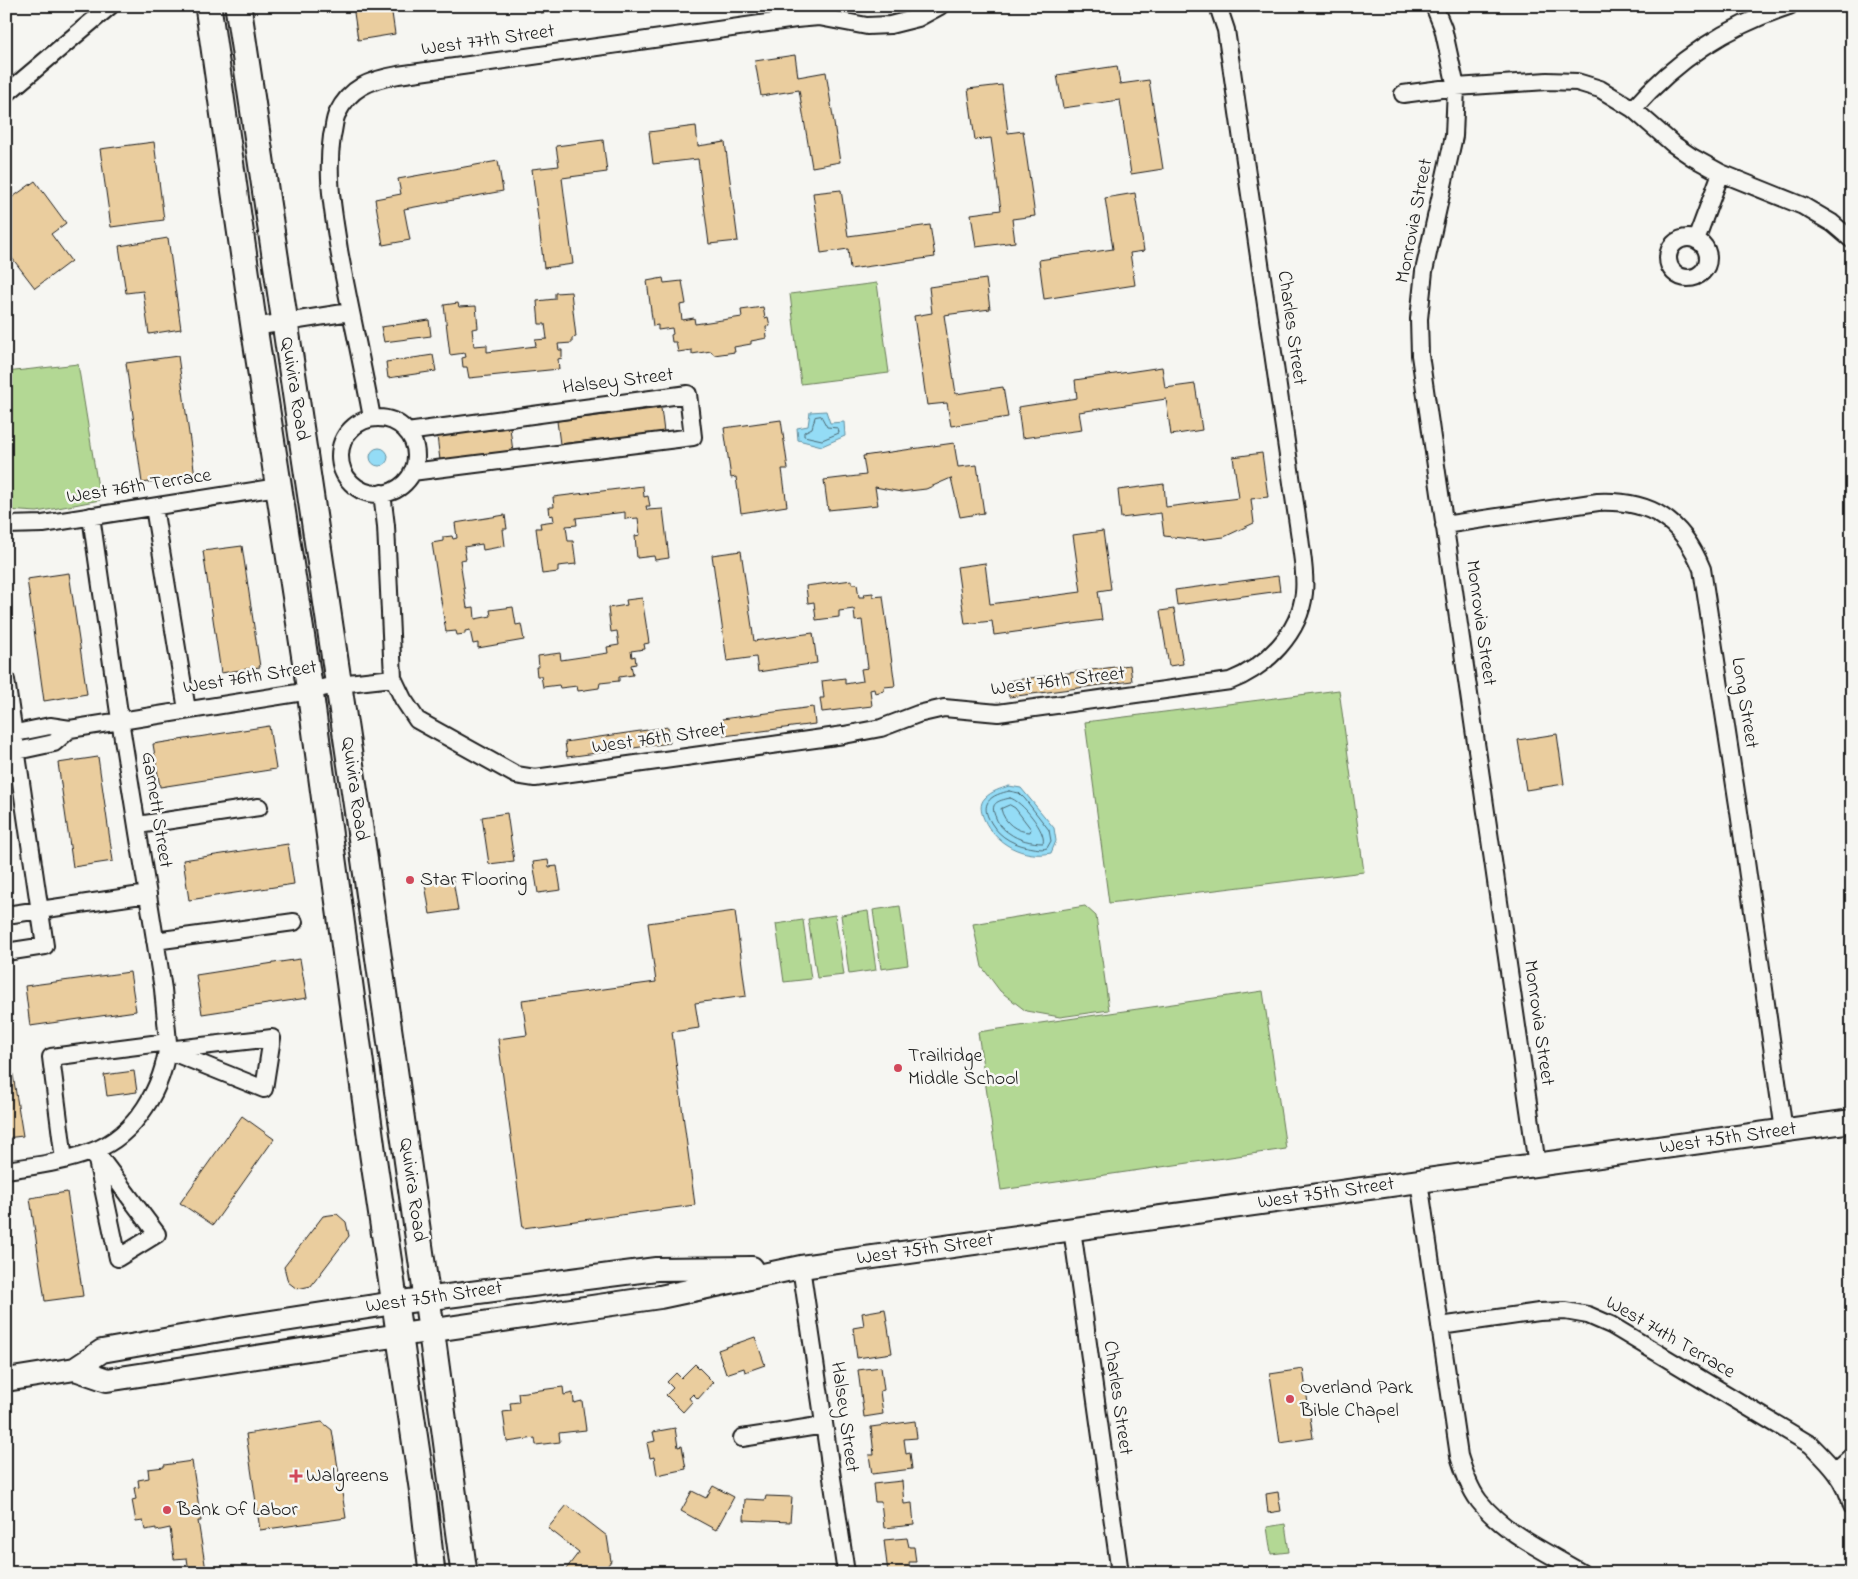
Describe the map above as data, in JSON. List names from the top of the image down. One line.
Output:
{"streets":{"main road":["Quivira Road","West 75th Street"],"street":["West 77th Street","Monrovia Street","Charles Street","Halsey Street","West 76th Terrace","West 76th Street","Long Street","Garnett Street","West 74th Terrace"]},"crossings":[["Monrovia Street","Long Street"],["Monrovia Street","West 75th Street"],["Charles Street","West 76th Street"],["Charles Street","West 75th Street"],["Halsey Street","West 75th Street"],["Quivira Road","West 76th Terrace"],["Quivira Road","West 76th Street"],["Quivira Road","West 75th Street"],["West 76th Terrace","Garnett Street"],["West 76th Street","Garnett Street"],["Long Street","West 75th Street"]],"places":{"other":["Star Flooring","Trailridge Middle School","Overland Park Bible Chapel","Bank Of Labor"],"health":["Walgreens"]}}
